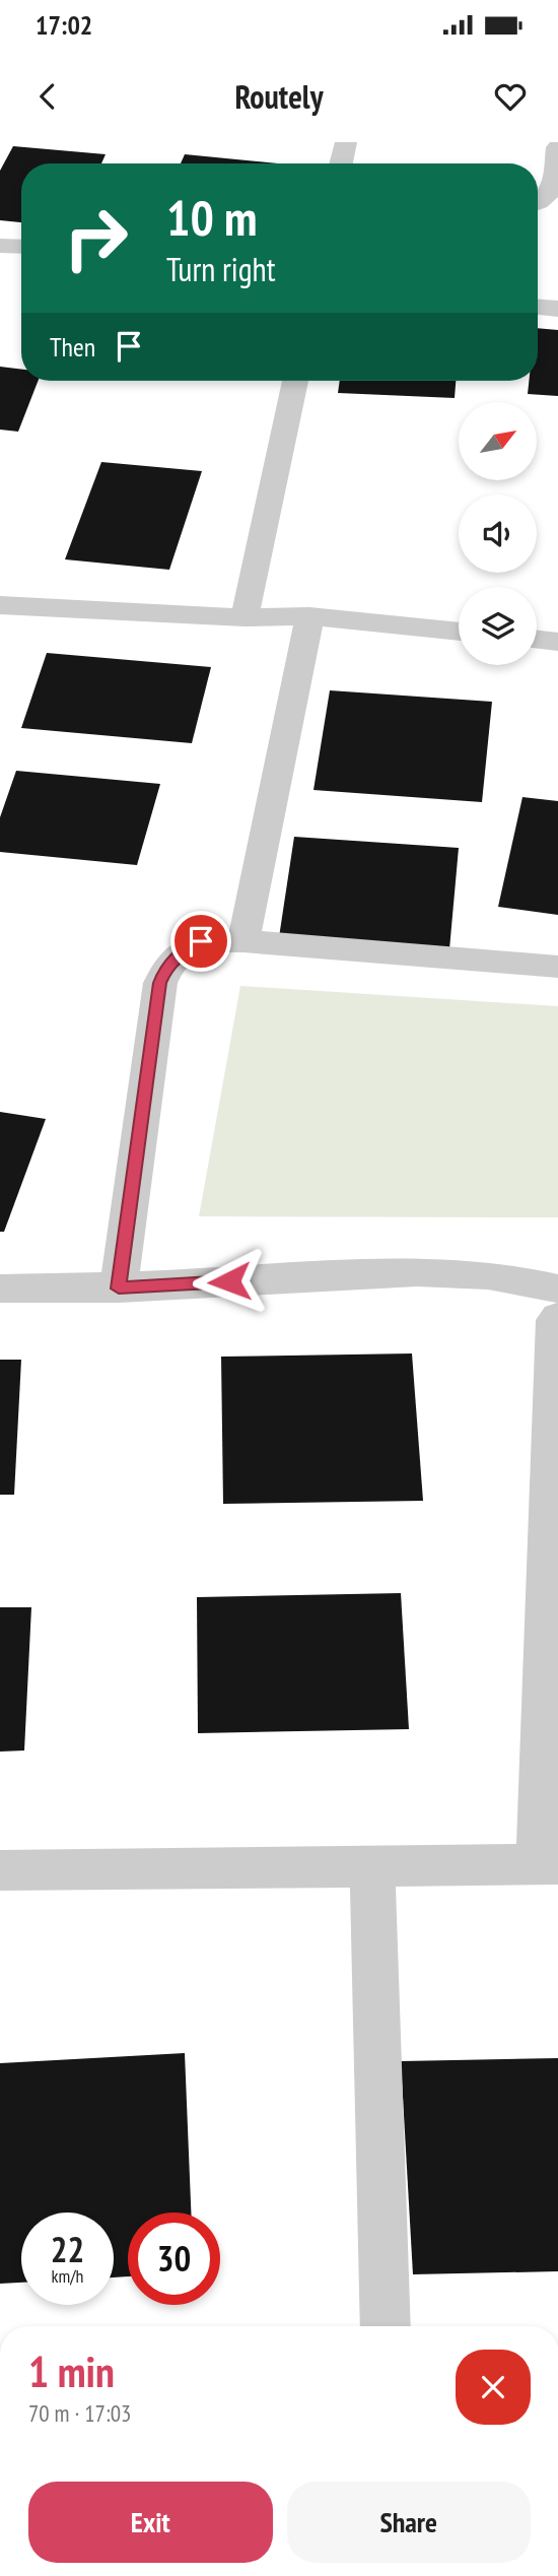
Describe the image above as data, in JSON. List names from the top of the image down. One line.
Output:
{"north":"top right","page":{"status":"17:02","header":"Routely","turn":["10 m","Turn right"],"then":"Then","speed":"22 km/h","limit":"30","heading":["1 min","70 m · 17:03"],"buttons":["Exit","Share"]}}
